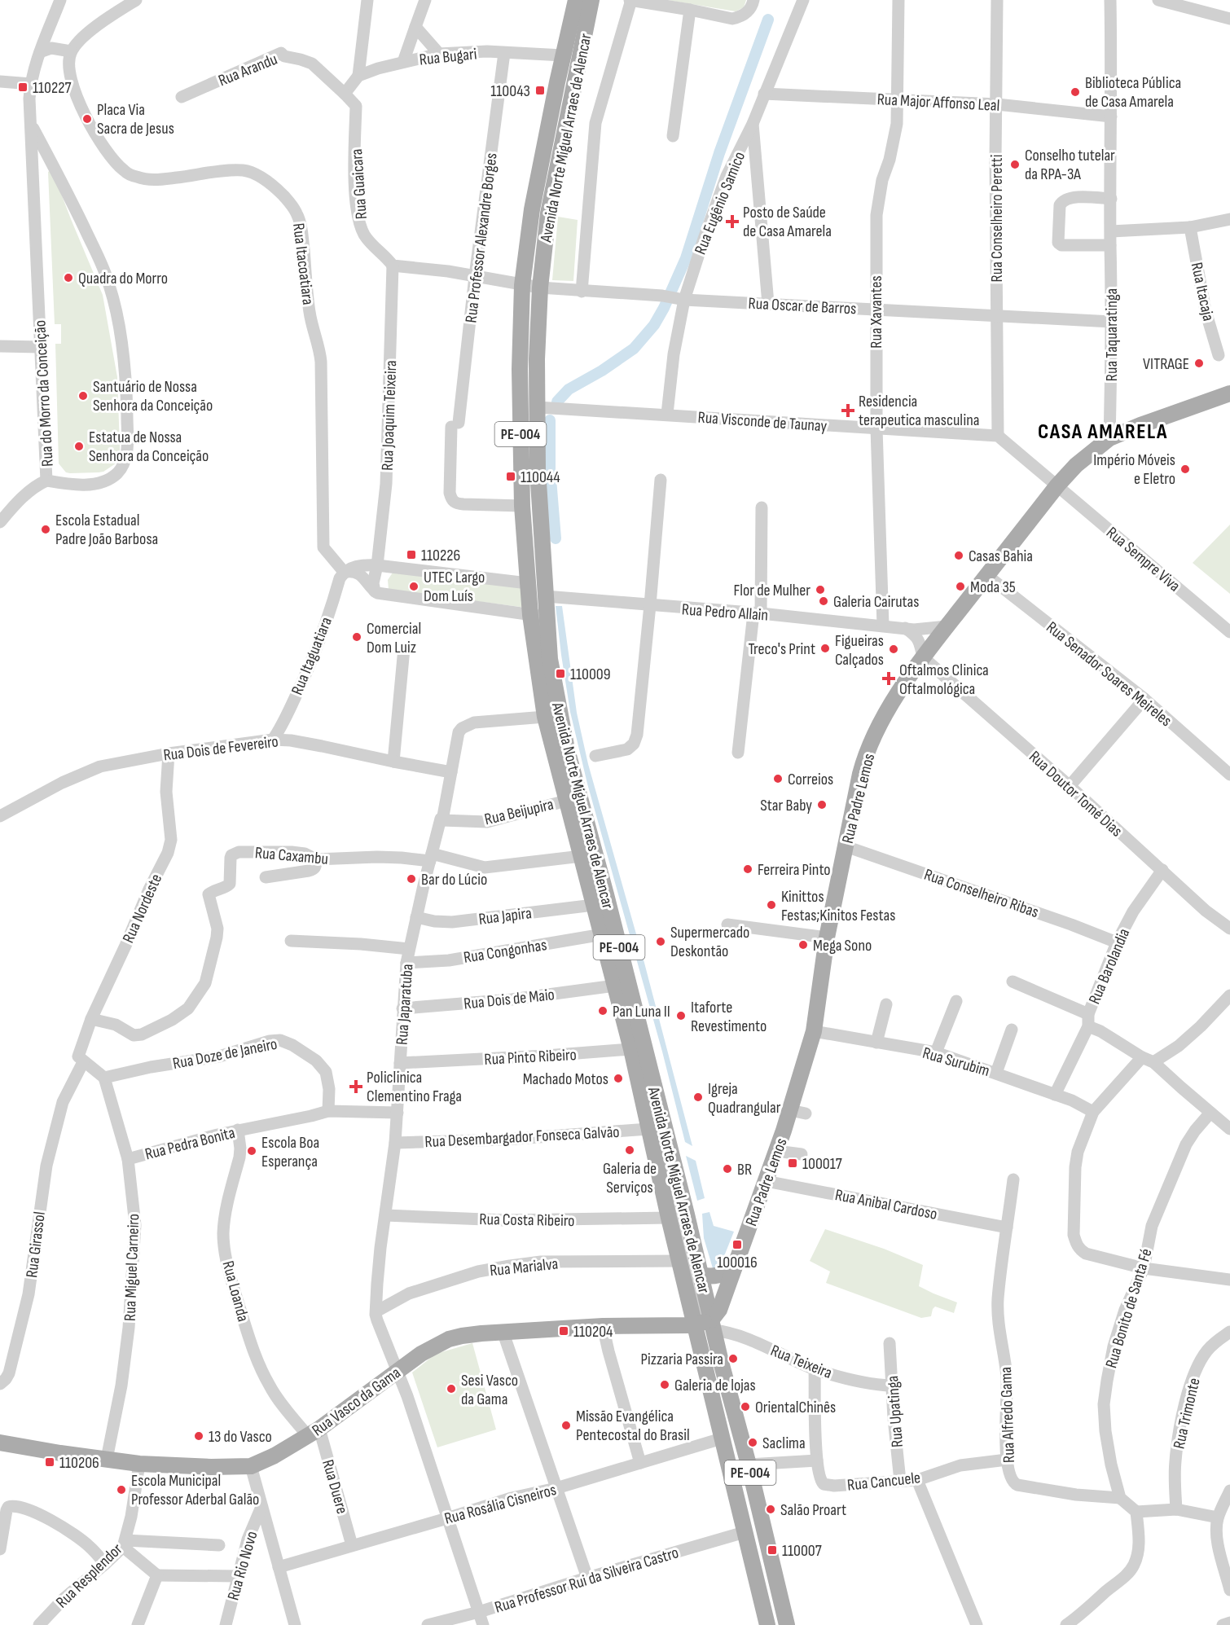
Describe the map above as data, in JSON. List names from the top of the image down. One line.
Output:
{"streets":{"main road":["Avenida Norte Miguel Arraes de Alencar","PE-004","Rua Padre Lemos","Rua Vasco da Gama"],"street":["Rua Bugari","Rua Arandu","Rua Major Affonso Leal","Rua Guaicara","Rua Eugênio Samico","Rua Conselheiro Peretti","Rua Professor Alexandre Borges","Rua Itacoatiara","Rua Itacaja","Rua Oscar de Barros","Rua Xavantes","Rua Taquaratinga","Rua do Morro da Conceição","Rua Joaquim Teixeira","Rua Visconde de Taunay","Rua Sempre Viva","Rua Pedro Allain","Rua Itaguatiara","Rua Senador Soares Meireles","Rua Dois de Fevereiro","Rua Doutor Tomé Dias","Rua Beijupira","Rua Caxambu","Rua Conselheiro Ribas","Rua Nordeste","Rua Japira","Rua Congonhas","Rua Barolandia","Rua Dois de Maio","Rua Japaratuba","Rua Doze de Janeiro","Rua Pinto Ribeiro","Rua Surubim","Rua Desembargador Fonseca Galvão","Rua Pedra Bonita","Rua Anibal Cardoso","Rua Costa Ribeiro","Rua Girassol","Rua Marialva","Rua Miguel Carneiro","Rua Loanda","Rua Bonito de Santa Fé","Rua Teixeira","Rua Upatinga","Rua Trimonte","Rua Alfredo Gama","Rua Cancuele","Rua Duere","Rua Rosália Cisneiros","Rua Rio Novo","Rua Resplendor","Rua Professor Rui da Silveira Castro"]},"crossings":[["Rua Bugari","Avenida Norte Miguel Arraes de Alencar"],["Rua Bugari","Rua Professor Alexandre Borges"],["Rua Arandu","Rua Guaicara"],["Rua Major Affonso Leal","Rua Eugênio Samico"],["Rua Major Affonso Leal","Rua Conselheiro Peretti"],["Rua Major Affonso Leal","Rua Xavantes"],["Rua Major Affonso Leal","Rua Taquaratinga"],["Avenida Norte Miguel Arraes de Alencar","Rua Professor Alexandre Borges"],["Avenida Norte Miguel Arraes de Alencar","Rua Oscar de Barros"],["Avenida Norte Miguel Arraes de Alencar","Rua Visconde de Taunay"],["Avenida Norte Miguel Arraes de Alencar","Rua Pedro Allain"],["Avenida Norte Miguel Arraes de Alencar","Rua Padre Lemos"],["Avenida Norte Miguel Arraes de Alencar","Rua Beijupira"],["Avenida Norte Miguel Arraes de Alencar","Rua Caxambu"],["Avenida Norte Miguel Arraes de Alencar","Rua Japira"],["Avenida Norte Miguel Arraes de Alencar","Rua Congonhas"],["Avenida Norte Miguel Arraes de Alencar","Rua Dois de Maio"],["Avenida Norte Miguel Arraes de Alencar","Rua Japaratuba"],["Avenida Norte Miguel Arraes de Alencar","Rua Pinto Ribeiro"],["Avenida Norte Miguel Arraes de Alencar","Rua Desembargador Fonseca Galvão"],["Avenida Norte Miguel Arraes de Alencar","Rua Costa Ribeiro"],["Avenida Norte Miguel Arraes de Alencar","Rua Marialva"],["Avenida Norte Miguel Arraes de Alencar","Rua Teixeira"],["Avenida Norte Miguel Arraes de Alencar","Rua Vasco da Gama"],["Avenida Norte Miguel Arraes de Alencar","Rua Rosália Cisneiros"],["Avenida Norte Miguel Arraes de Alencar","Rua Professor Rui da Silveira Castro"],["Rua Guaicara","Rua Joaquim Teixeira"],["Rua Eugênio Samico","Rua Oscar de Barros"],["Rua Eugênio Samico","Rua Visconde de Taunay"],["Rua Conselheiro Peretti","Rua Oscar de Barros"],["Rua Conselheiro Peretti","Rua Visconde de Taunay"],["Rua Itacoatiara","Rua Itaguatiara"],["Rua Oscar de Barros","Rua Xavantes"],["Rua Oscar de Barros","Rua Taquaratinga"],["Rua Xavantes","Rua Visconde de Taunay"],["Rua Xavantes","Rua Pedro Allain"],["Rua Taquaratinga","Rua Padre Lemos"],["Rua Sempre Viva","Rua Padre Lemos"],["Rua Pedro Allain","Rua Padre Lemos"],["Rua Itaguatiara","Rua Dois de Fevereiro"],["Rua Senador Soares Meireles","Rua Padre Lemos"],["Rua Dois de Fevereiro","Rua Nordeste"],["Rua Dois de Fevereiro","Rua Japaratuba"],["Rua Doutor Tomé Dias","Rua Padre Lemos"],["Rua Doutor Tomé Dias","Rua Barolandia"],["Rua Padre Lemos","Rua Conselheiro Ribas"],["Rua Padre Lemos","Rua Surubim"],["Rua Padre Lemos","Rua Anibal Cardoso"],["Rua Padre Lemos","Rua Teixeira"],["Rua Padre Lemos","Rua Vasco da Gama"],["Rua Beijupira","Rua Japaratuba"],["Rua Caxambu","Rua Nordeste"],["Rua Caxambu","Rua Japaratuba"],["Rua Conselheiro Ribas","Rua Barolandia"],["Rua Nordeste","Rua Girassol"],["Rua Japira","Rua Japaratuba"],["Rua Congonhas","Rua Japaratuba"],["Rua Barolandia","Rua Surubim"],["Rua Dois de Maio","Rua Japaratuba"],["Rua Japaratuba","Rua Pinto Ribeiro"],["Rua Japaratuba","Rua Desembargador Fonseca Galvão"],["Rua Japaratuba","Rua Pedra Bonita"],["Rua Japaratuba","Rua Costa Ribeiro"],["Rua Japaratuba","Rua Marialva"],["Rua Japaratuba","Rua Vasco da Gama"],["Rua Japaratuba","Rua Rosália Cisneiros"],["Rua Japaratuba","Rua Professor Rui da Silveira Castro"],["Rua Doze de Janeiro","Rua Pedra Bonita"],["Rua Doze de Janeiro","Rua Miguel Carneiro"],["Rua Pedra Bonita","Rua Miguel Carneiro"],["Rua Pedra Bonita","Rua Loanda"],["Rua Anibal Cardoso","Rua Alfredo Gama"],["Rua Miguel Carneiro","Rua Vasco da Gama"],["Rua Loanda","Rua Vasco da Gama"],["Rua Loanda","Rua Duere"],["Rua Bonito de Santa Fé","Rua Alfredo Gama"],["Rua Teixeira","Rua Vasco da Gama"],["Rua Teixeira","Rua Upatinga"],["Rua Vasco da Gama","Rua Duere"],["Rua Vasco da Gama","Rua Resplendor"],["Rua Upatinga","Rua Cancuele"],["Rua Alfredo Gama","Rua Cancuele"],["Rua Duere","Rua Rosália Cisneiros"]],"districts":["CASA AMARELA"],"places":{"transit":["110227","110043","110044","110226","110009","100017","100016","110204","110206","110007"],"other":["Biblioteca Pública de Casa Amarela","Placa Via Sacra de Jesus","Conselho tutelar da RPA-3A","Quadra do Morro","VITRAGE","Santuário de Nossa Senhora da Conceição","Estatua de Nossa Senhora da Conceição","Império Móveis e Eletro","Escola Estadual Padre João Barbosa","Casas Bahia","UTEC Largo Dom Luís","Moda 35","Flor de Mulher","Galeria Cairutas","Comercial Dom Luiz","Treco's Print","Figueiras Calçados","Correios","Star Baby","Ferreira Pinto","Bar do Lúcio","Kinittos Festas;Kinitos Festas","Supermercado Deskontão","Mega Sono","Pan Luna II","Itaforte Revestimento","Machado Motos","Igreja Quadrangular","Galeria de Serviços","Escola Boa Esperança","BR","Pizzaria Passira","Galeria de lojas","Sesi Vasco da Gama","OrientalChinês","Missão Evangélica Pentecostal do Brasil","13 do Vasco","Saclima","Escola Municipal Professor Aderbal Galão","Salão Proart"],"health":["Posto de Saúde de Casa Amarela","Residencia terapeutica masculina","Oftalmos Clinica Oftalmológica","Policlinica Clementino Fraga"]}}
